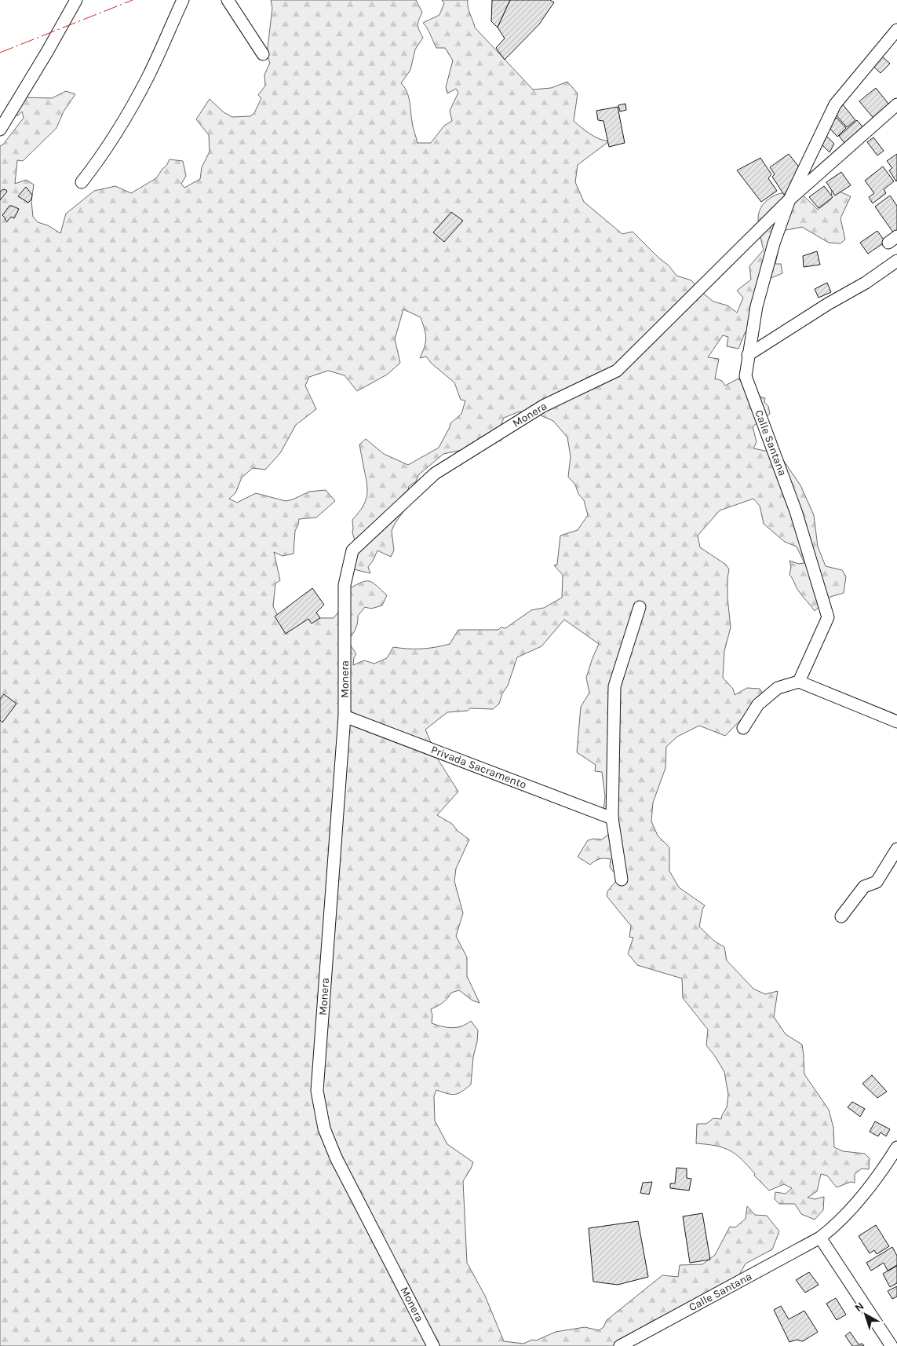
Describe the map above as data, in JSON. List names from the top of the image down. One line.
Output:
{"streets":{"street":["Monera","Calle Santana","Privada Sacramento"]},"crossings":[["Monera","Calle Santana"],["Monera","Privada Sacramento"]],"north":"top left"}
